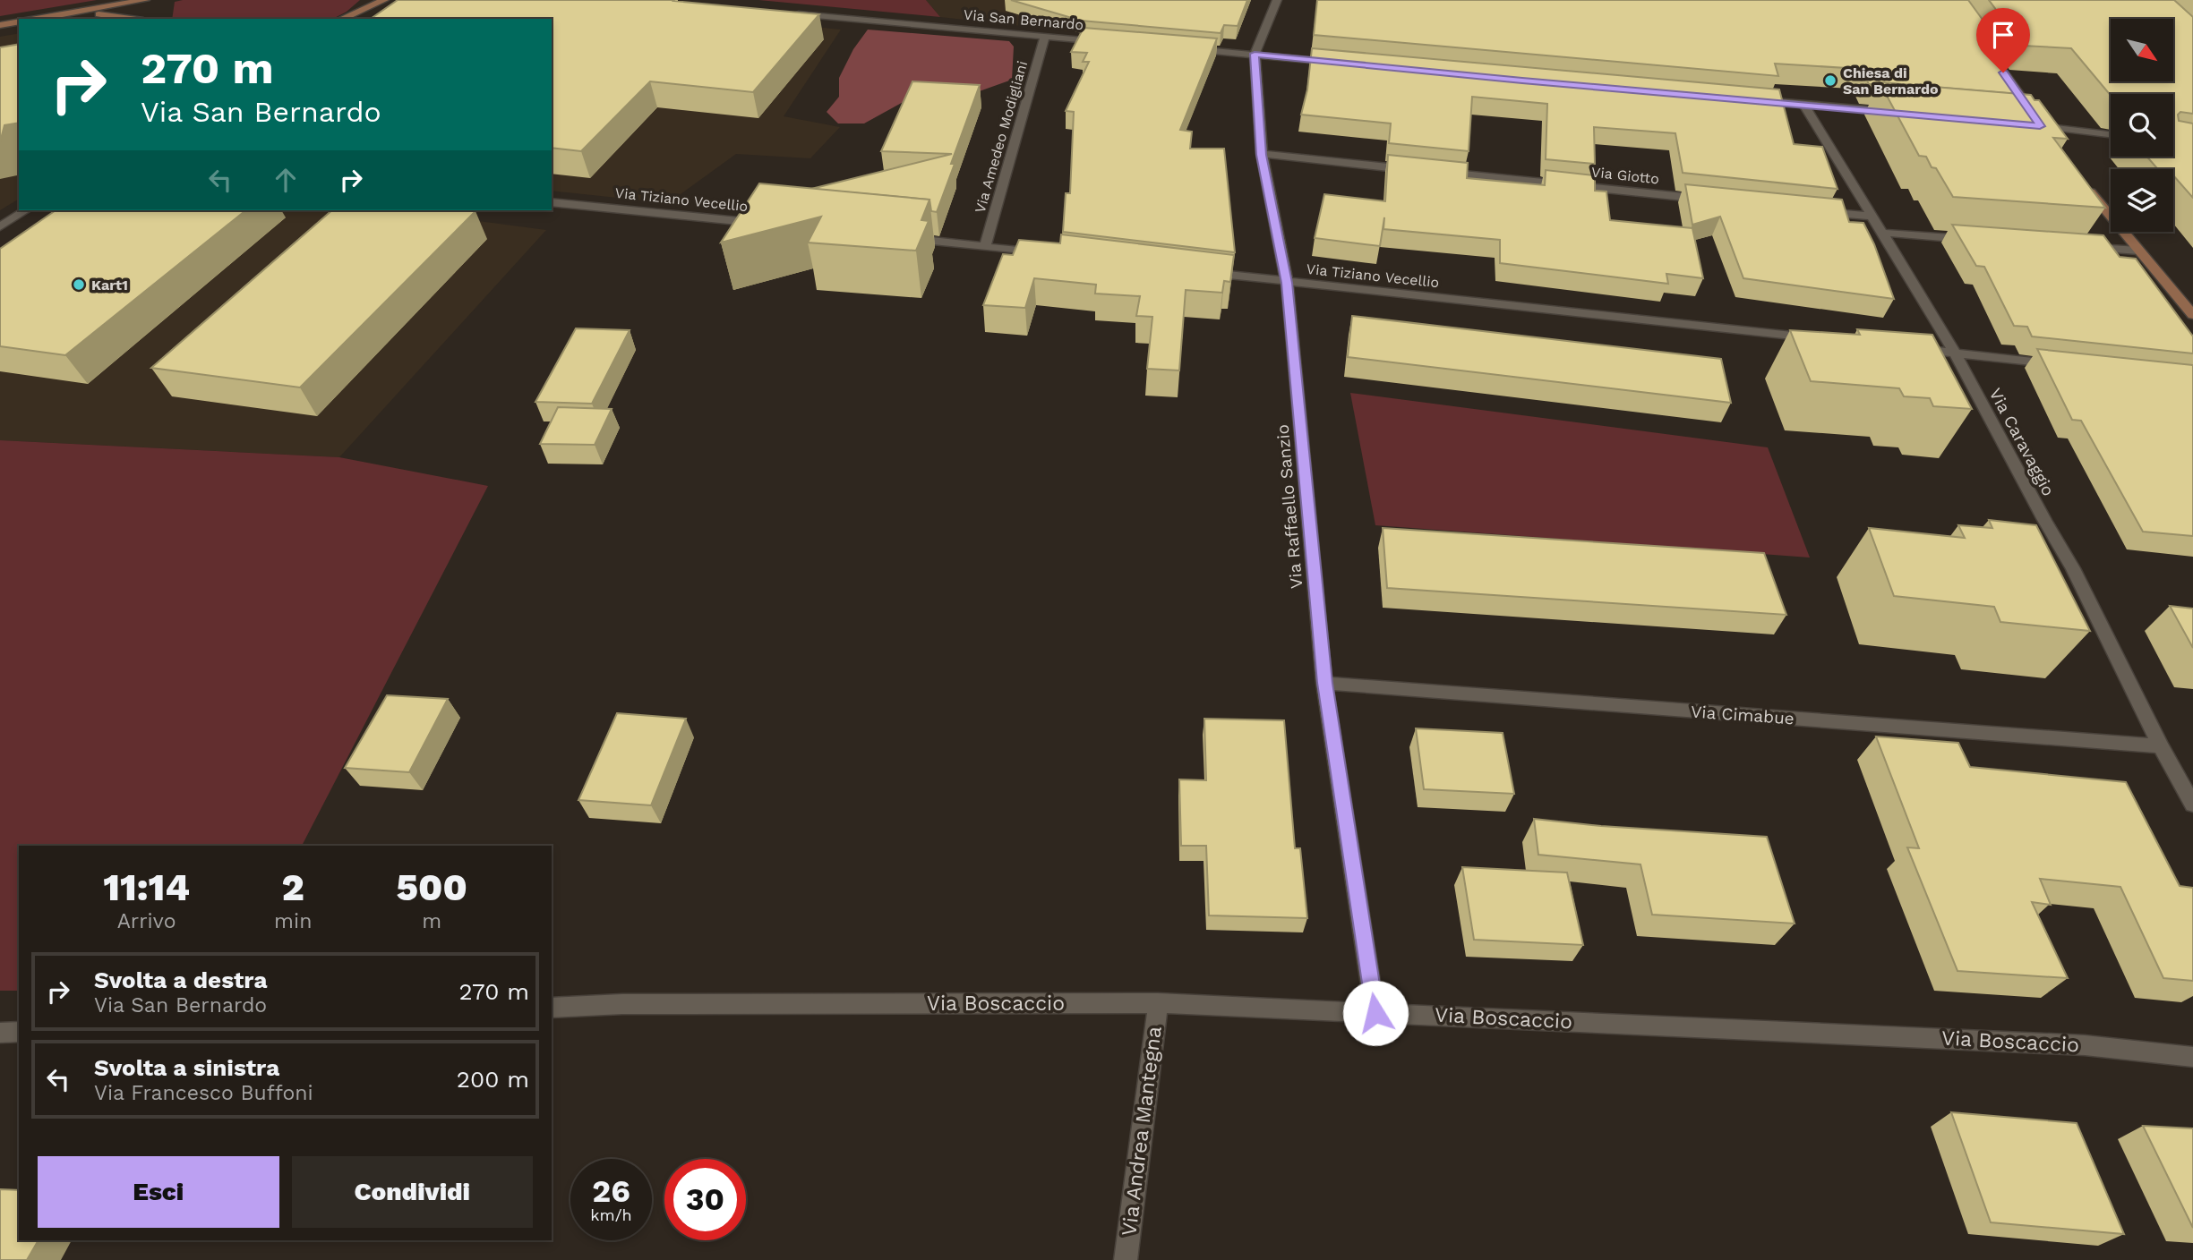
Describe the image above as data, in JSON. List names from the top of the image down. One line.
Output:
{"streets":{"street":["Via San Bernardo","Via Amedeo Modigliani","Via Giotto","Via Tiziano Vecellio","Via Caravaggio","Via Raffaello Sanzio","Via Cimabue","Via Boscaccio","Via Andrea Mantegna"]},"crossings":[["Via San Bernardo","Via Amedeo Modigliani"],["Via Tiziano Vecellio","Via Raffaello Sanzio"],["Via Caravaggio","Via Cimabue"],["Via Raffaello Sanzio","Via Cimabue"],["Via Raffaello Sanzio","Via Boscaccio"],["Via Boscaccio","Via Andrea Mantegna"]],"places":["Chiesa di San Bernardo","Kart1"],"north":"bottom right","page":{"turn":["270 m","Via San Bernardo"],"eta":["11:14","Arrivo","2","min","500","m"],"list":[{"name":"Svolta a destra","note":"Via San Bernardo","value":"270 m"},{"name":"Svolta a sinistra","note":"Via Francesco Buffoni","value":"200 m"}],"buttons":["Esci","Condividi"],"speed":"26 km/h","limit":"30"}}
